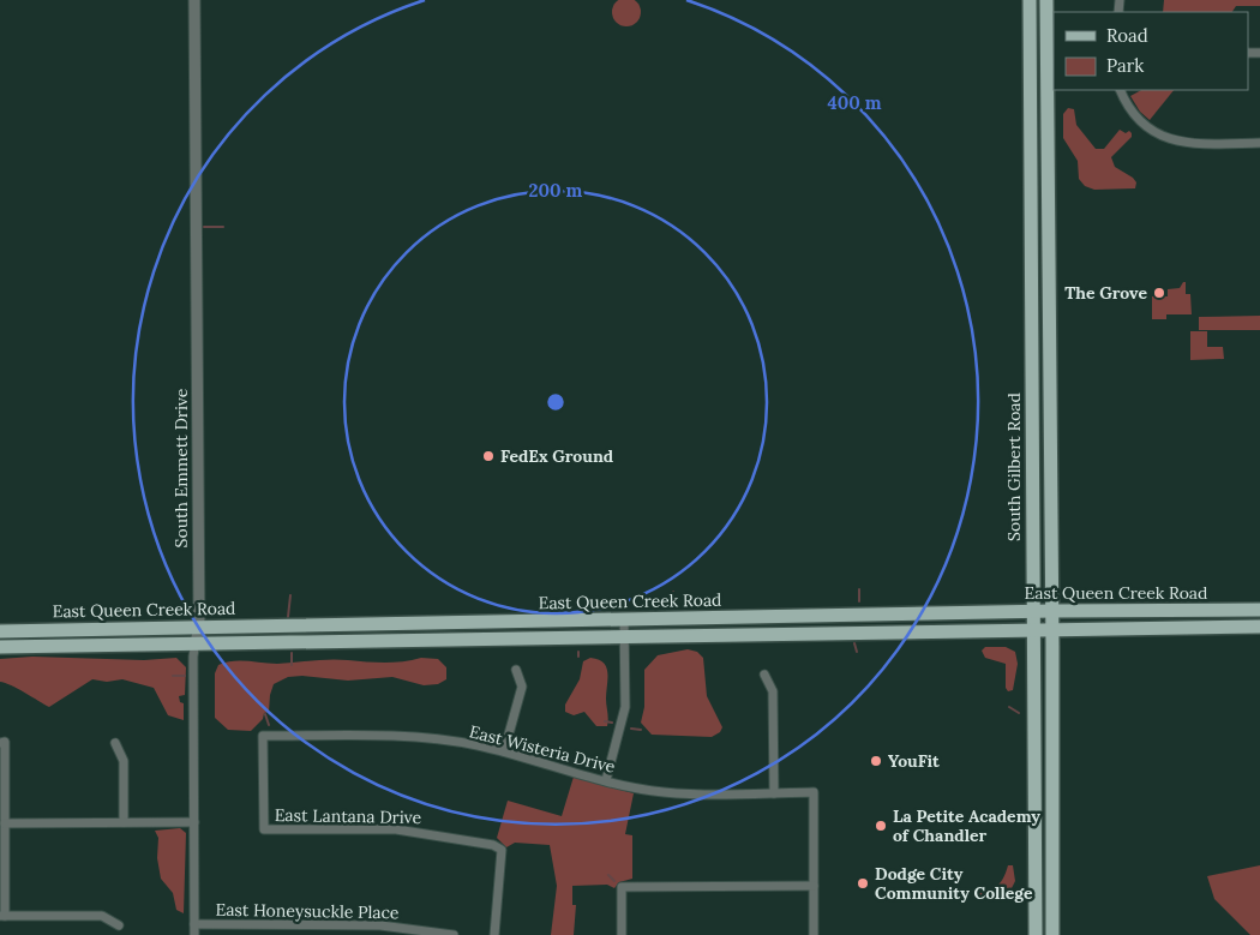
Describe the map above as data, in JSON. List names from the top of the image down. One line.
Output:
{"streets":{"main road":["South Gilbert Road","East Queen Creek Road"],"street":["South Emmett Drive","East Wisteria Drive","East Lantana Drive","East Honeysuckle Place"]},"crossings":[["South Gilbert Road","East Queen Creek Road"],["South Emmett Drive","East Queen Creek Road"],["South Emmett Drive","East Honeysuckle Place"],["East Wisteria Drive","East Lantana Drive"]],"places":["The Grove","FedEx Ground","YouFit","La Petite Academy of Chandler","Dodge City Community College"],"legend":["Road","Park"],"rings":["400 m","200 m"]}
